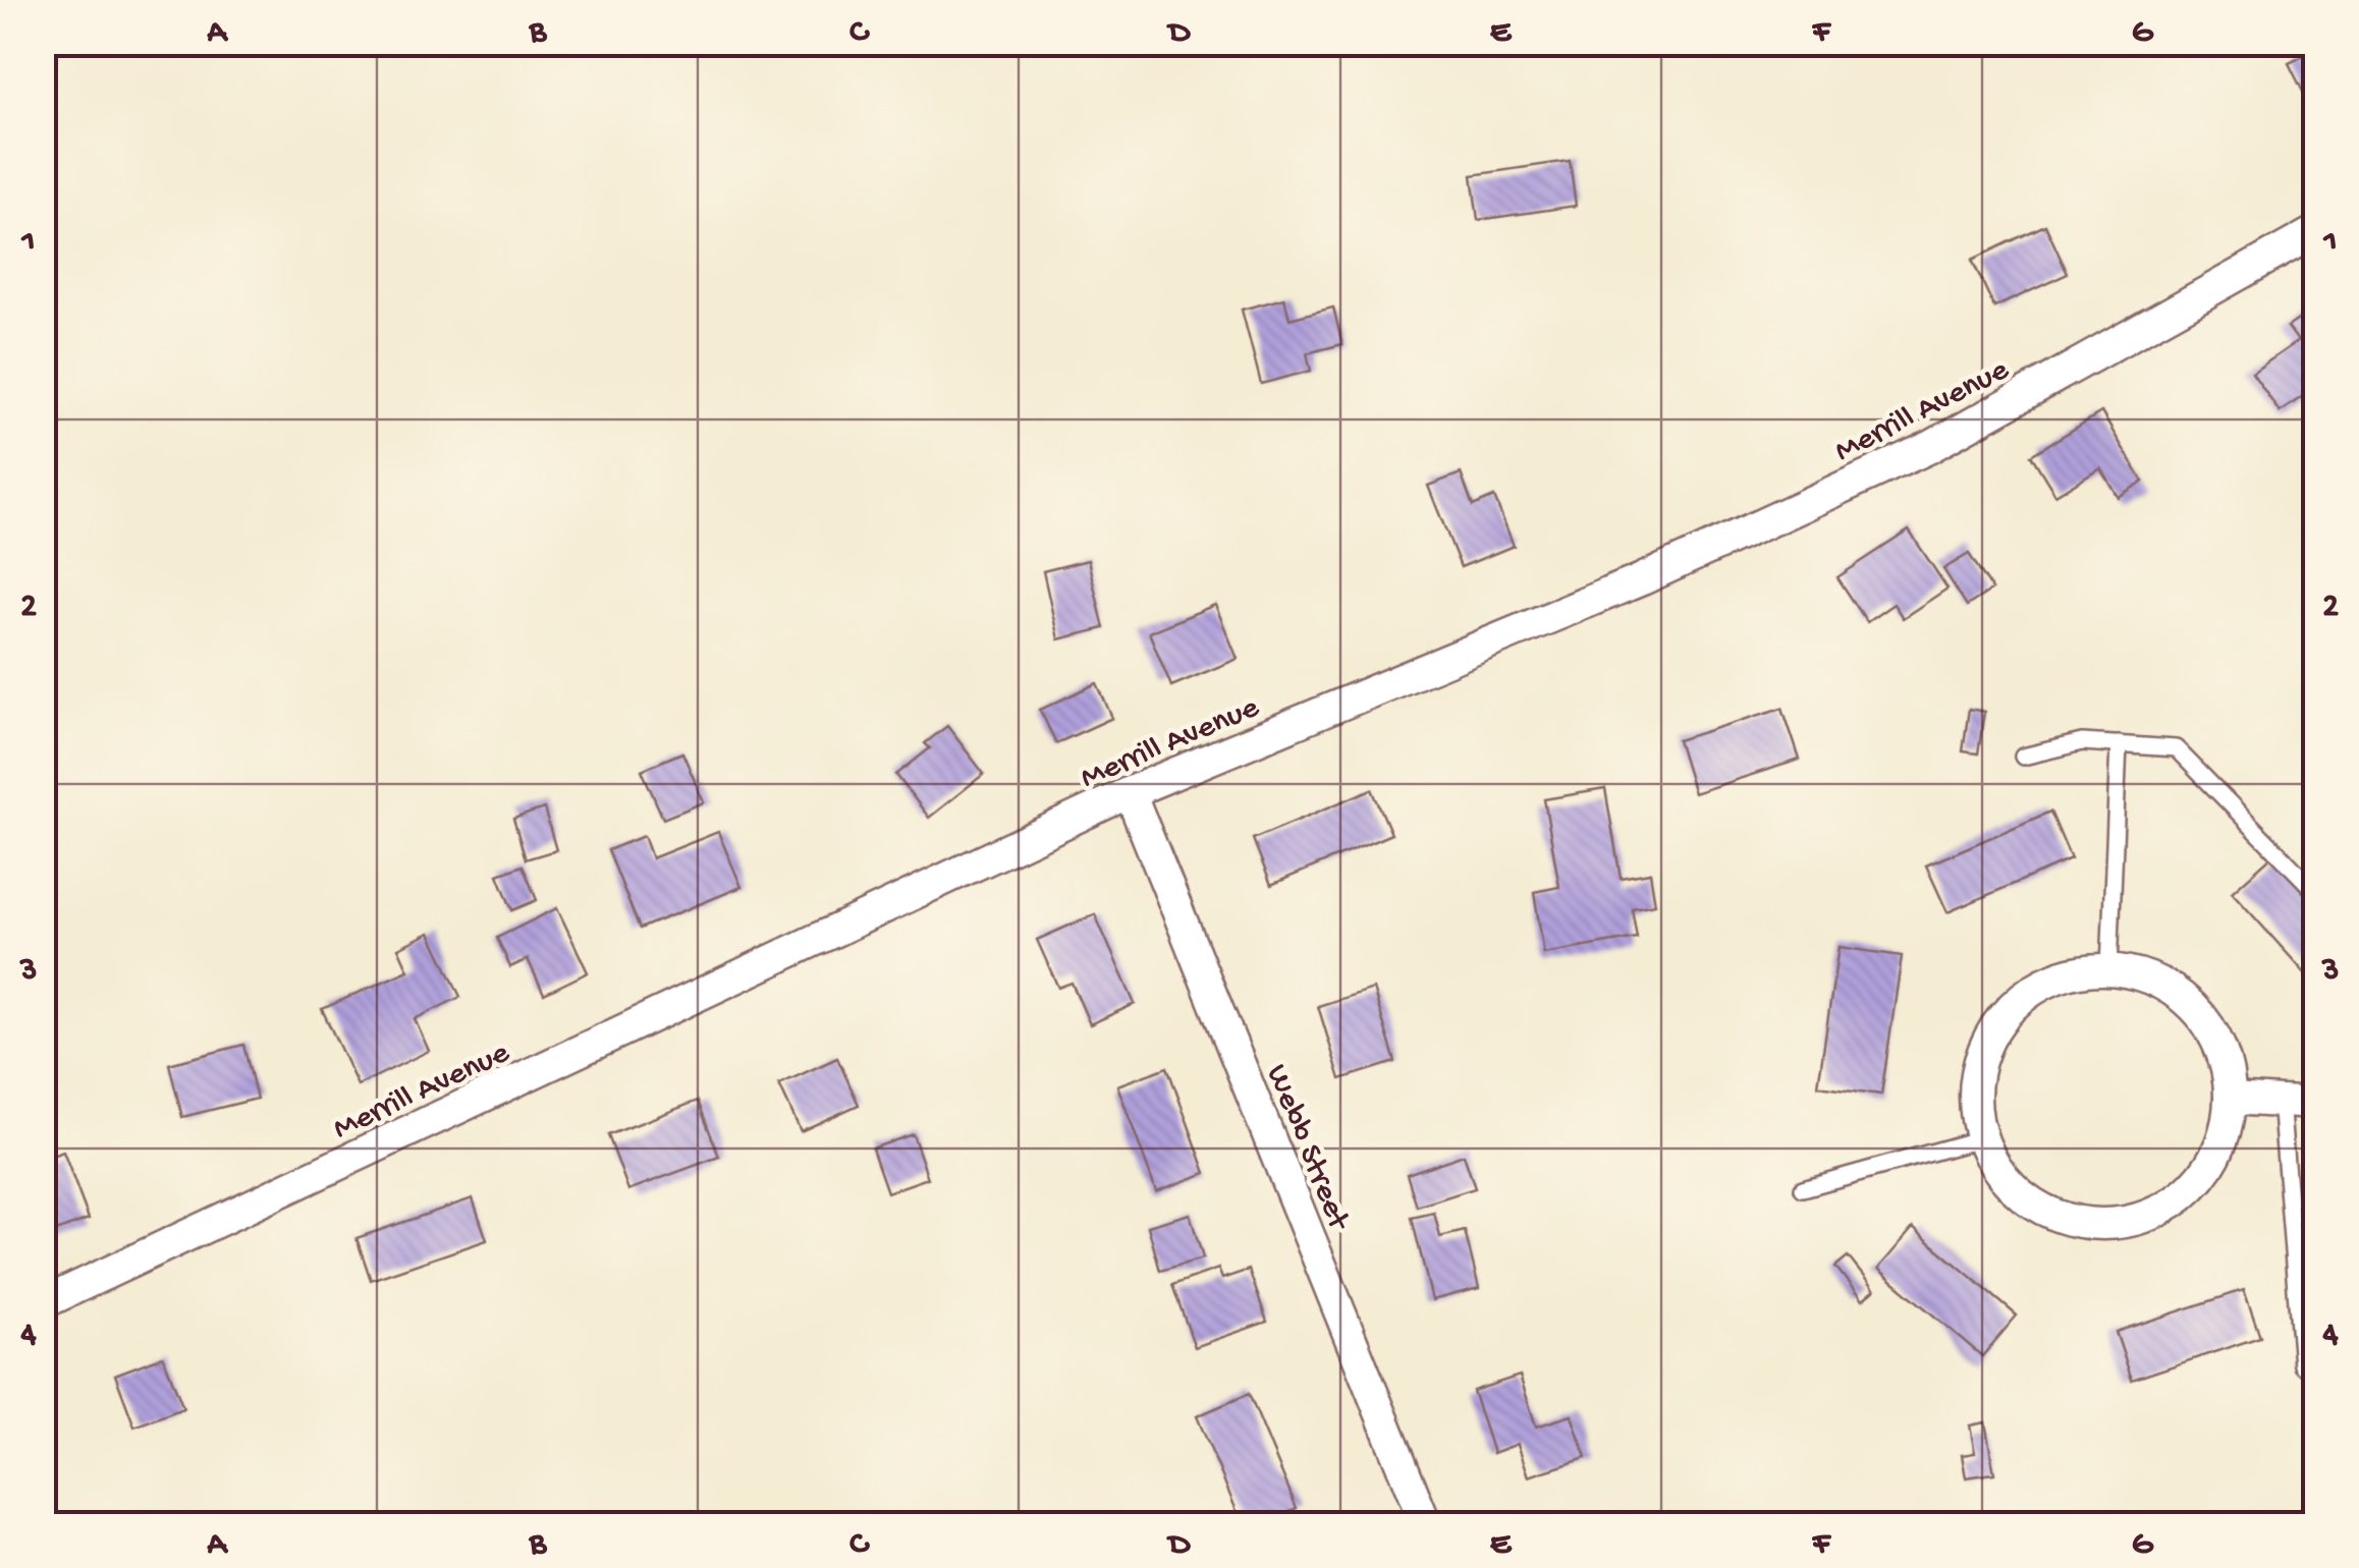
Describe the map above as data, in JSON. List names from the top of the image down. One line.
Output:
{"streets":{"street":["Merrill Avenue","Webb Street"]},"crossings":[["Merrill Avenue","Webb Street"]],"grid":{"columns":["A","B","C","D","E","F","G"],"rows":["1","2","3","4"]}}
